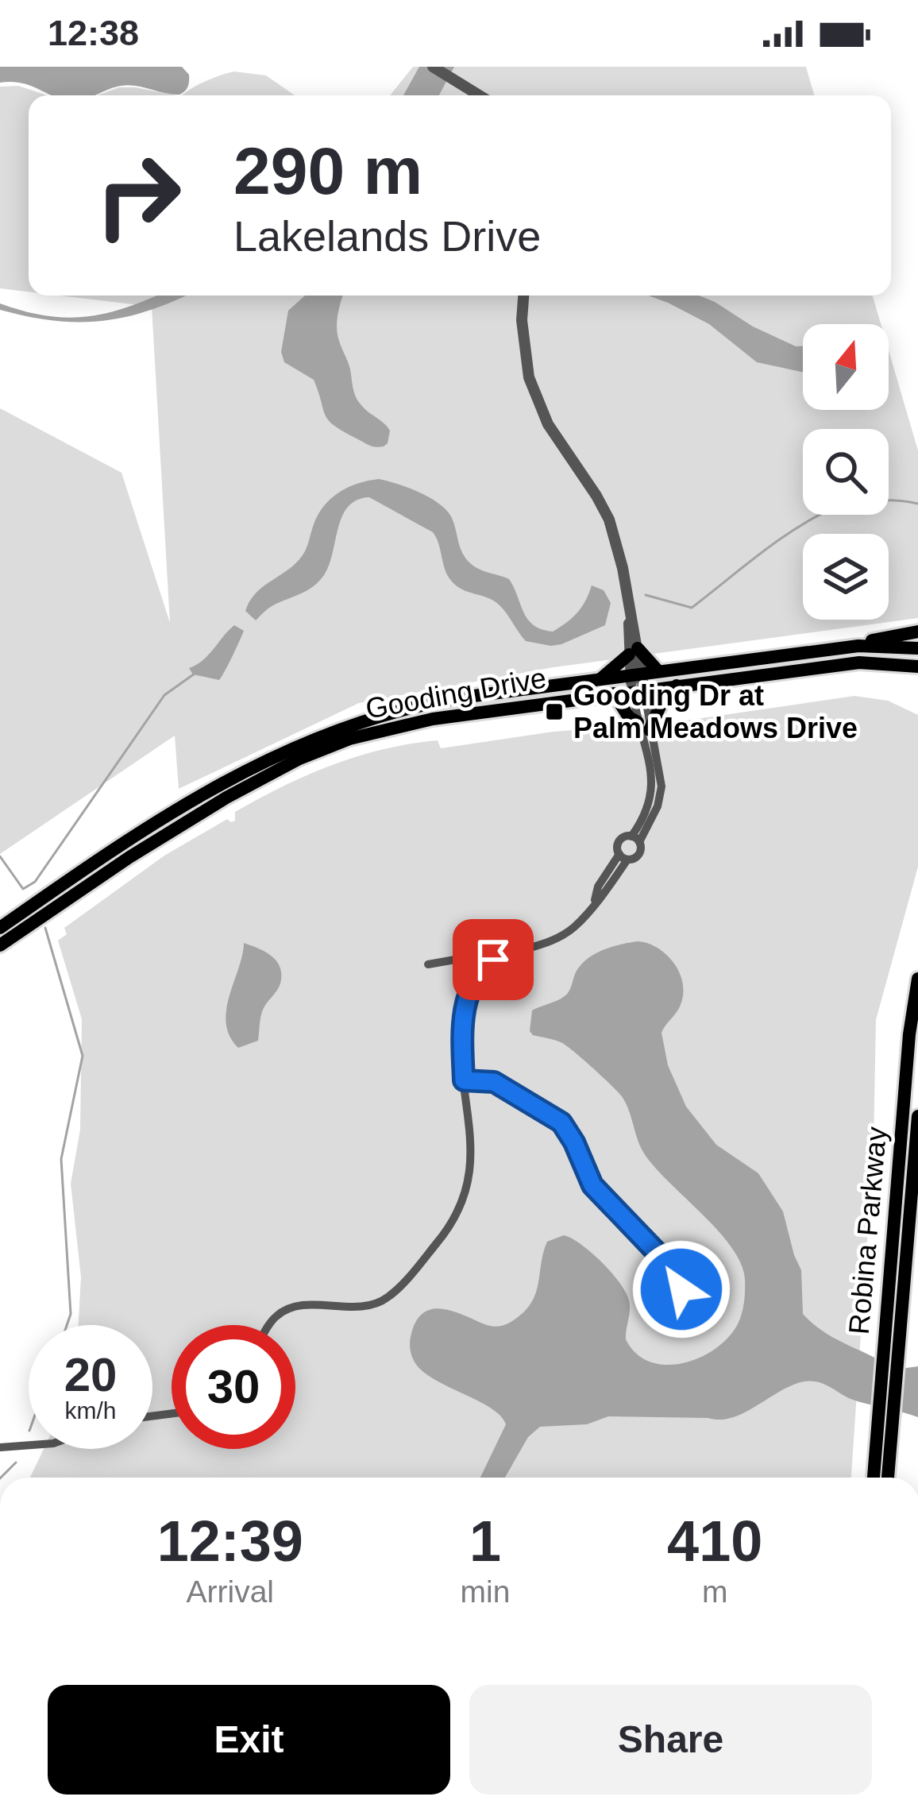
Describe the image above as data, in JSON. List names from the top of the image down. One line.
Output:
{"streets":{"main road":["Gooding Drive","Robina Parkway"]},"places":{"transit":["Gooding Dr at Palm Meadows Drive"]},"north":"top","page":{"status":"12:38","turn":["290 m","Lakelands Drive"],"speed":"20 km/h","limit":"30","eta":["12:39","Arrival","1","min","410","m"],"buttons":["Exit","Share"]}}
